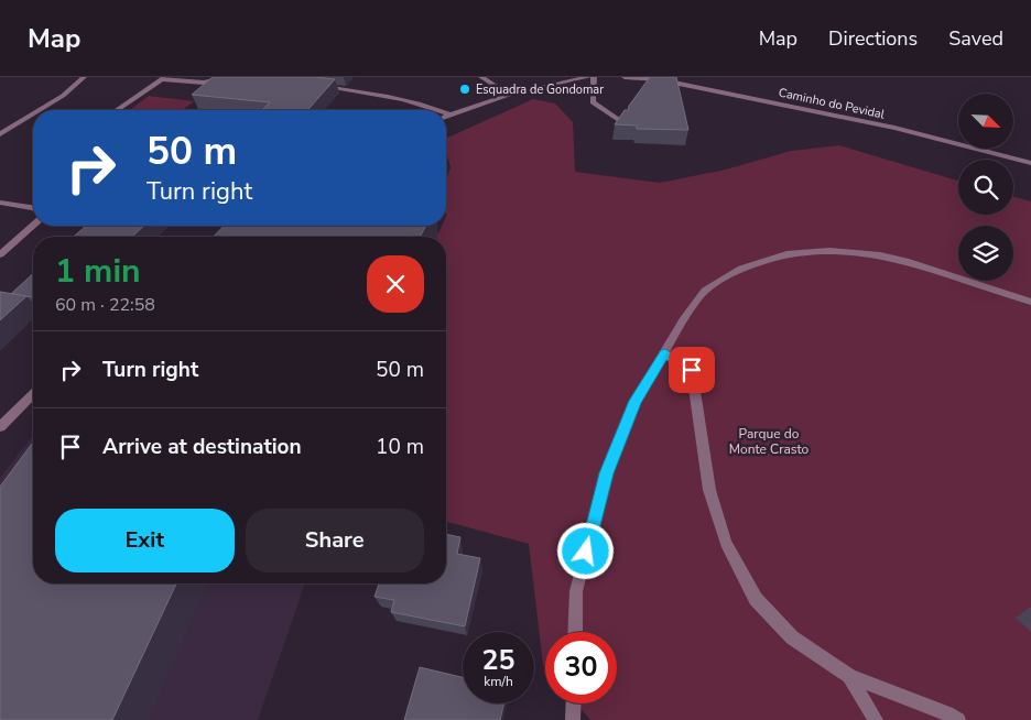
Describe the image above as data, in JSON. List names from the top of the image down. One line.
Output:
{"streets":{"street":["Caminho do Pevidal"]},"parks":["Parque do Monte Crasto"],"places":["Esquadra de Gondomar"],"north":"bottom right","page":{"header":"Map","nav":["Map","Directions","Saved"],"turn":["50 m","Turn right"],"heading":["1 min","60 m · 22:58"],"list":[{"name":"Turn right","value":"50 m"},{"name":"Arrive at destination","value":"10 m"}],"buttons":["Exit","Share"],"speed":"25 km/h","limit":"30"}}
